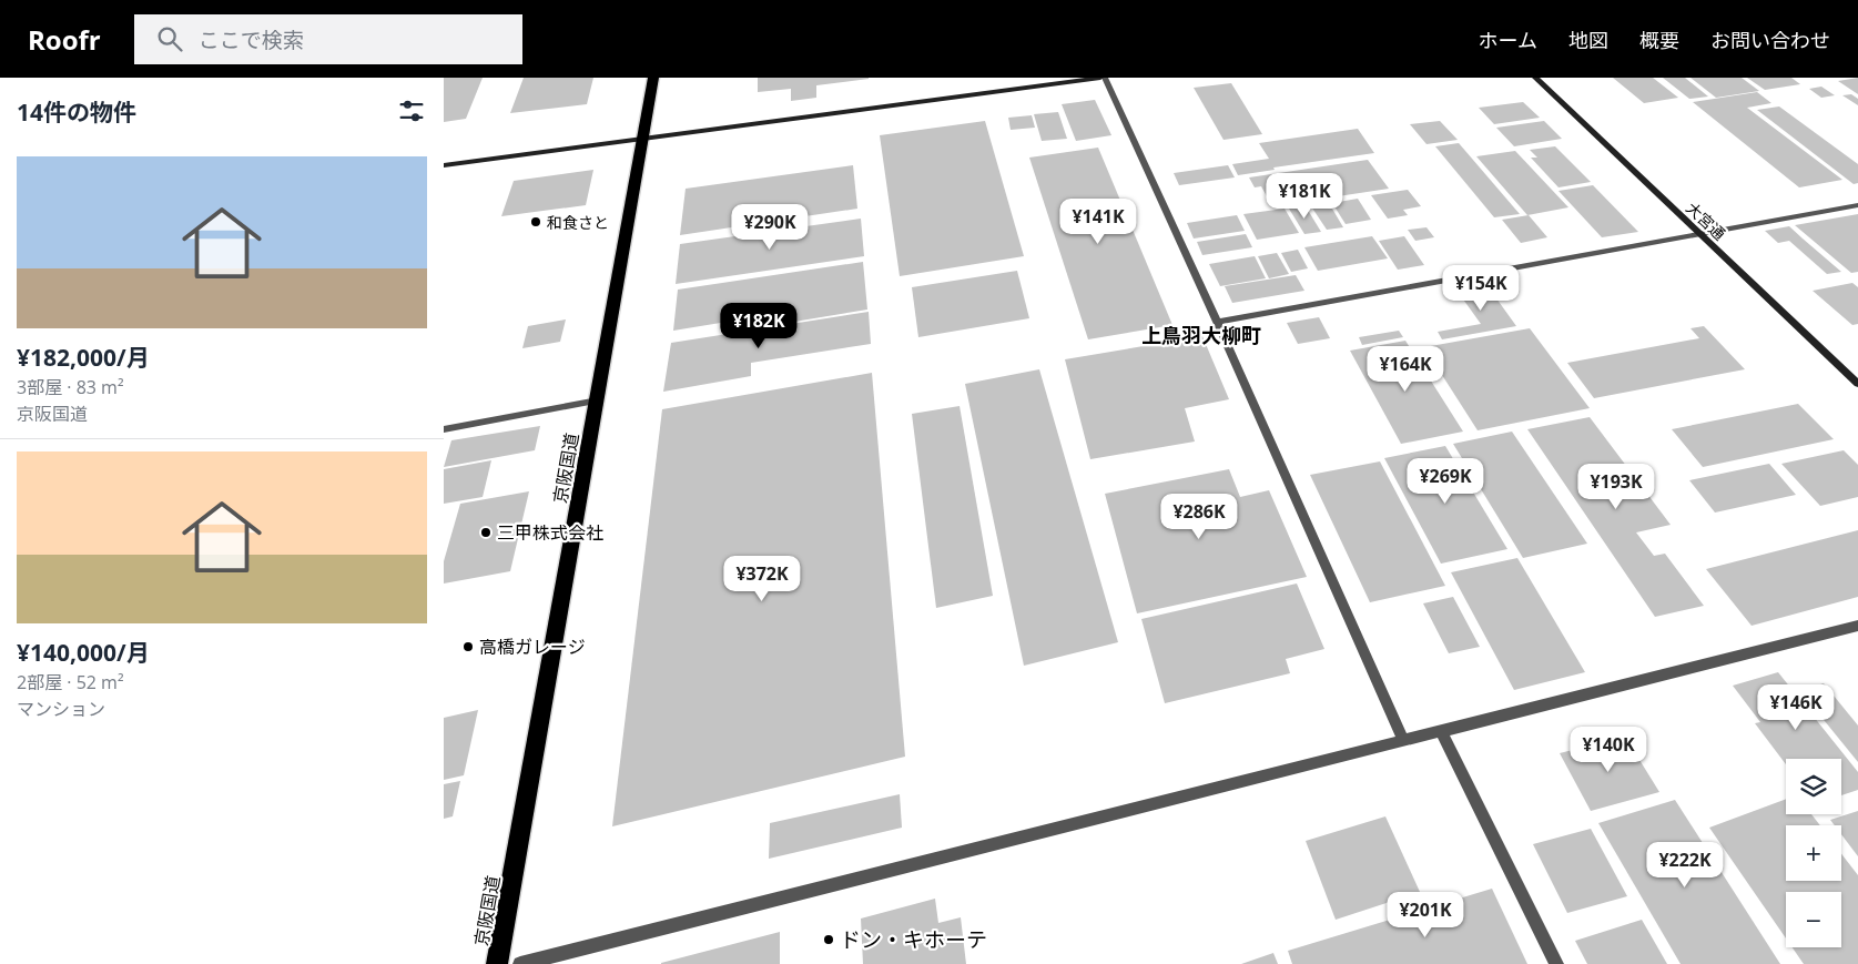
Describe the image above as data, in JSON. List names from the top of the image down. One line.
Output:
{"streets":{"highway":["京阪国道"],"street":["大宮通"]},"districts":["上鳥羽大柳町"],"places":["和食さと","三甲株式会社","高橋ガレージ","ドン・キホーテ"],"page":{"header":"Roofr","search":"ここで検索","nav":["ホーム","地図","概要","お問い合わせ"],"heading":"14件の物件","list":[{"name":"¥182,000/月","note":"3部屋 · 83 m² · 京阪国道"},{"name":"¥140,000/月","note":"2部屋 · 52 m² · マンション"}],"price":["¥181K","¥141K","¥290K","¥154K","¥182K","¥164K","¥269K","¥193K","¥286K","¥372K","¥146K","¥140K","¥222K","¥201K"],"map_buttons":["+","−"]}}
